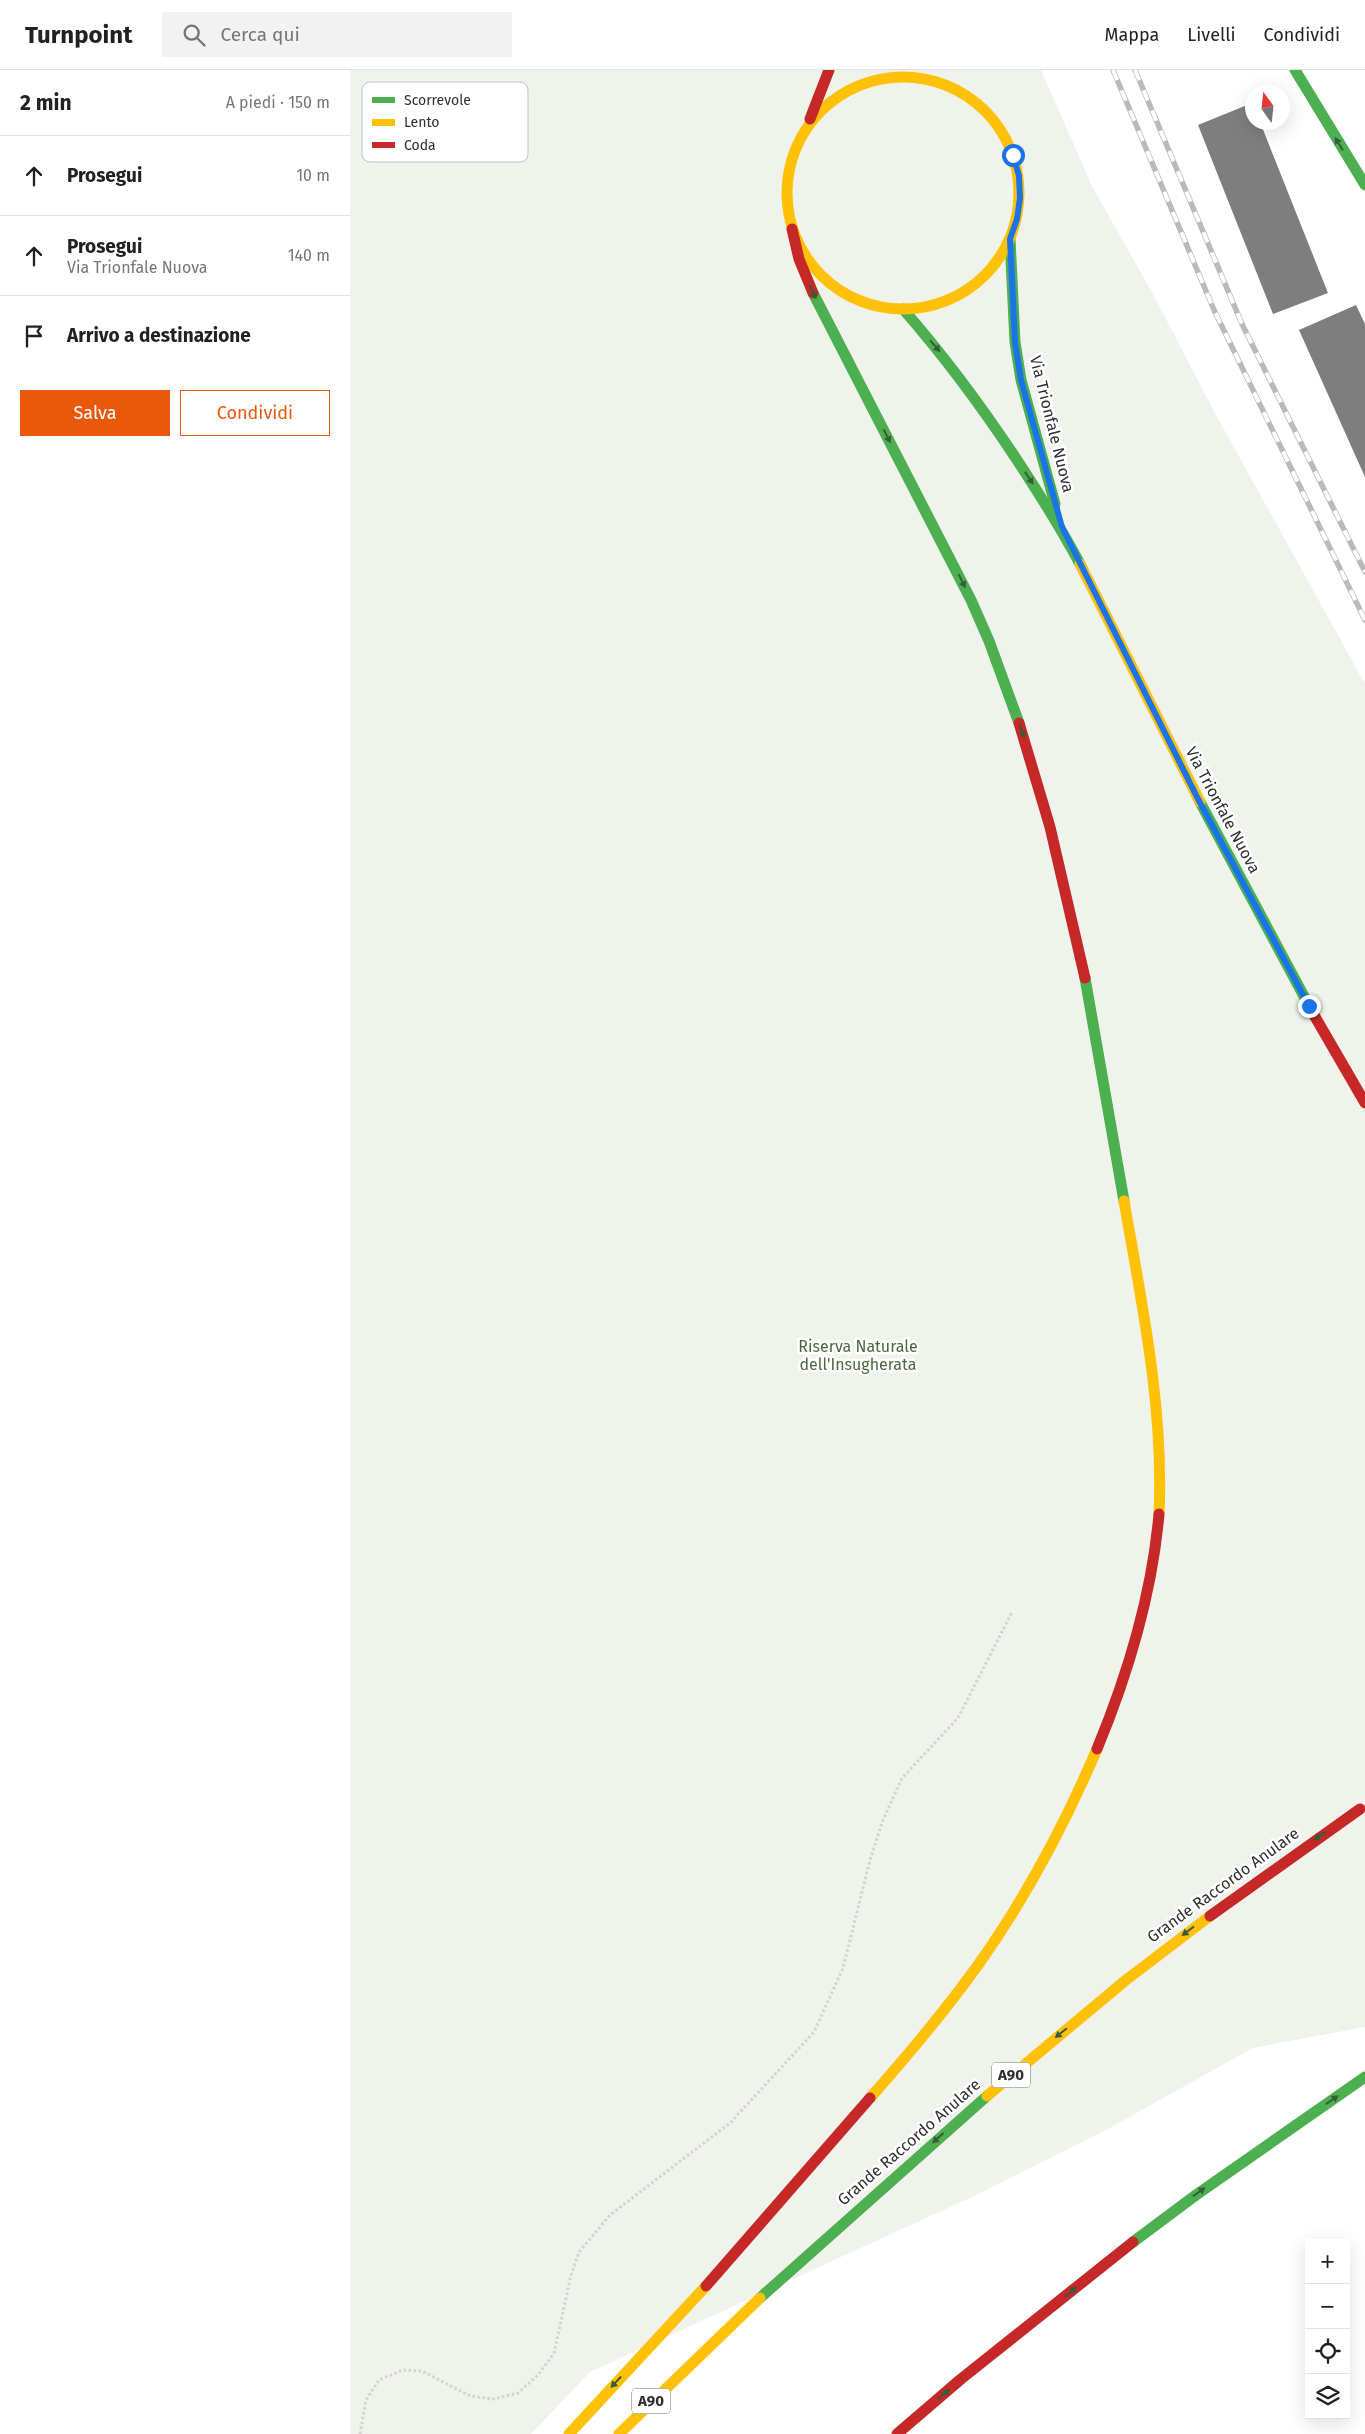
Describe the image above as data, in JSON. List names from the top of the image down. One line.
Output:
{"streets":{"main road":["Via Trionfale Nuova","Grande Raccordo Anulare","A90"]},"one_way":["Grande Raccordo Anulare"],"parks":["Riserva Naturale dell'Insugherata"],"legend":["Scorrevole","Lento","Coda"],"north":"top","page":{"header":"Turnpoint","search":"Cerca qui","nav":["Mappa","Livelli","Condividi"],"heading":["2 min","A piedi · 150 m"],"list":[["Prosegui","10 m"],["Prosegui","Via Trionfale Nuova","140 m"],"Arrivo a destinazione"],"buttons":["Salva","Condividi"],"map_buttons":["+","−"]}}
